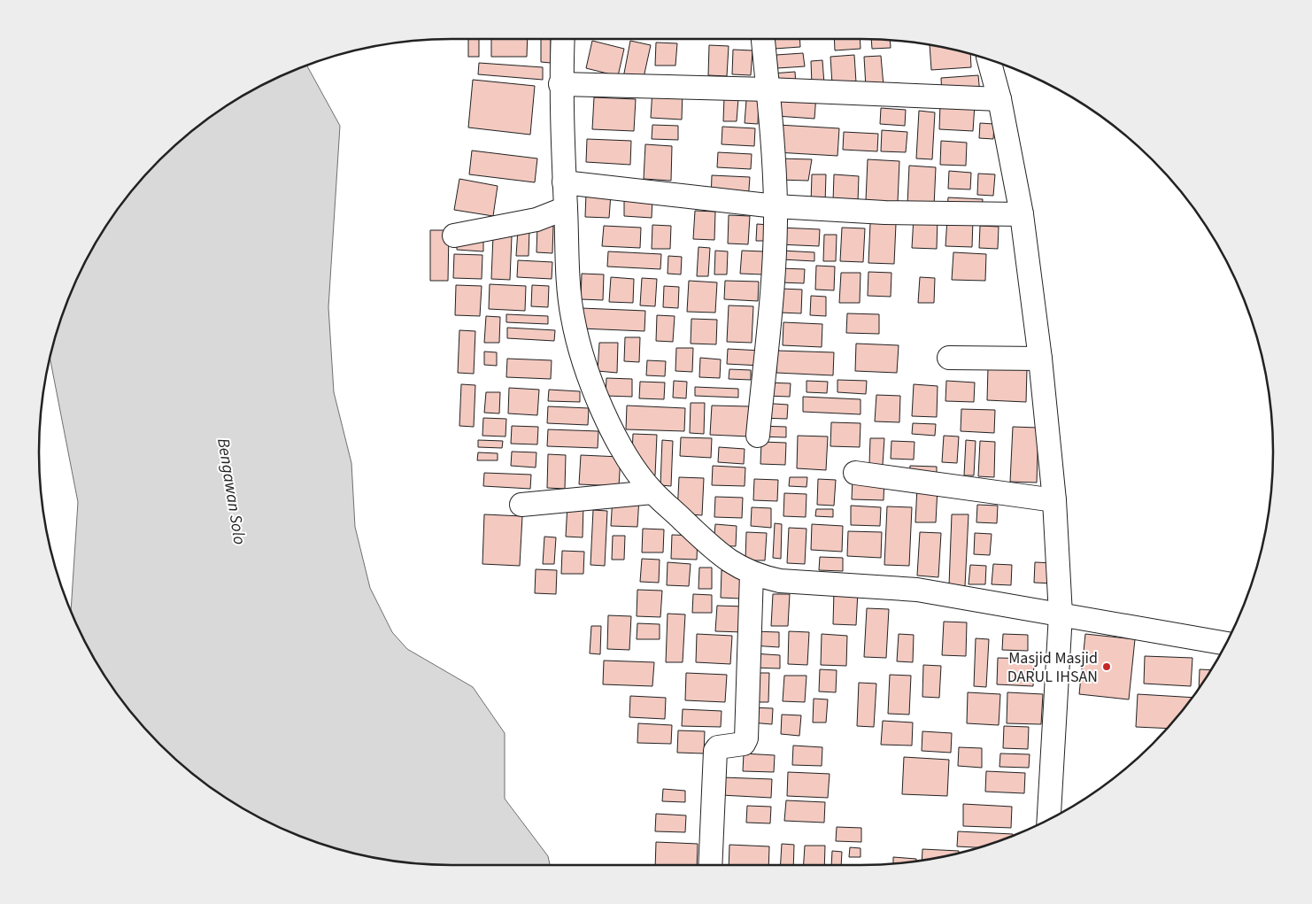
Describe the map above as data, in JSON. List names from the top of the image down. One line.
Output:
{"water":["Bengawan Solo"],"places":["Masjid Masjid DARUL IHSAN"]}
